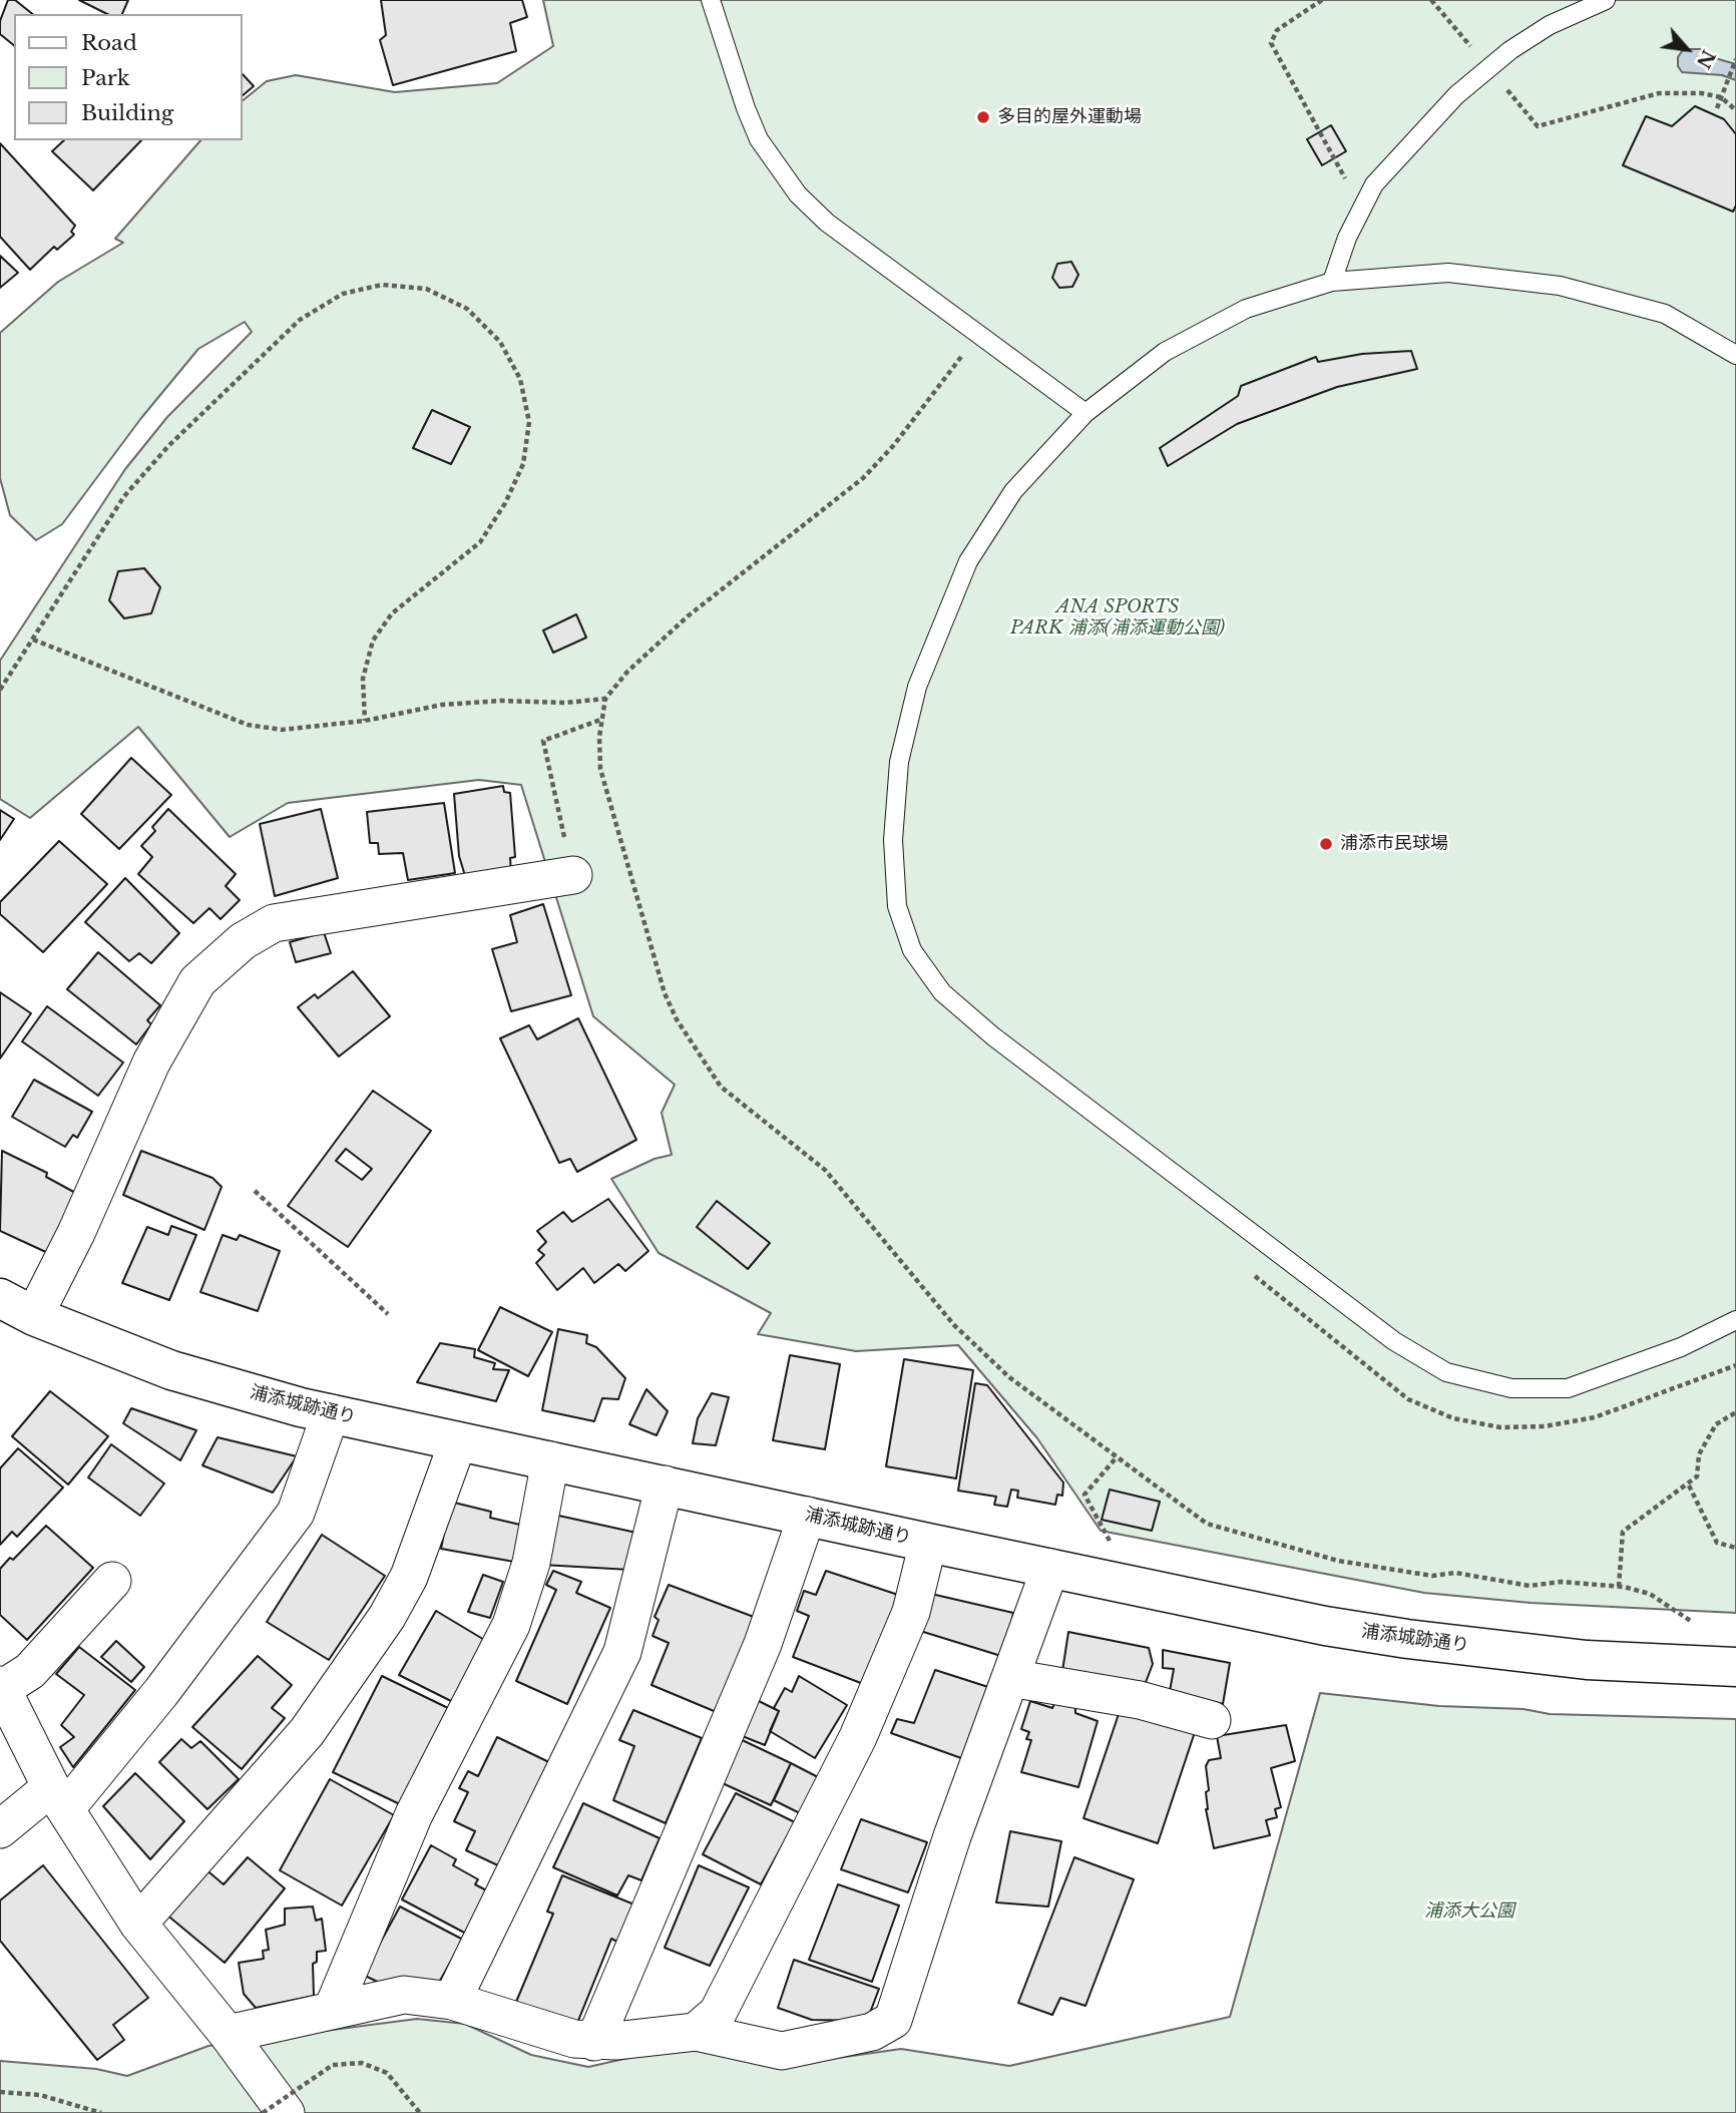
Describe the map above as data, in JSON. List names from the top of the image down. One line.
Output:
{"streets":{"main road":["浦添城跡通り"]},"parks":["ANA SPORTS PARK 浦添(浦添運動公園)","浦添大公園"],"places":["多目的屋外運動場","浦添市民球場"],"legend":["Road","Park","Building"],"north":"bottom right"}
